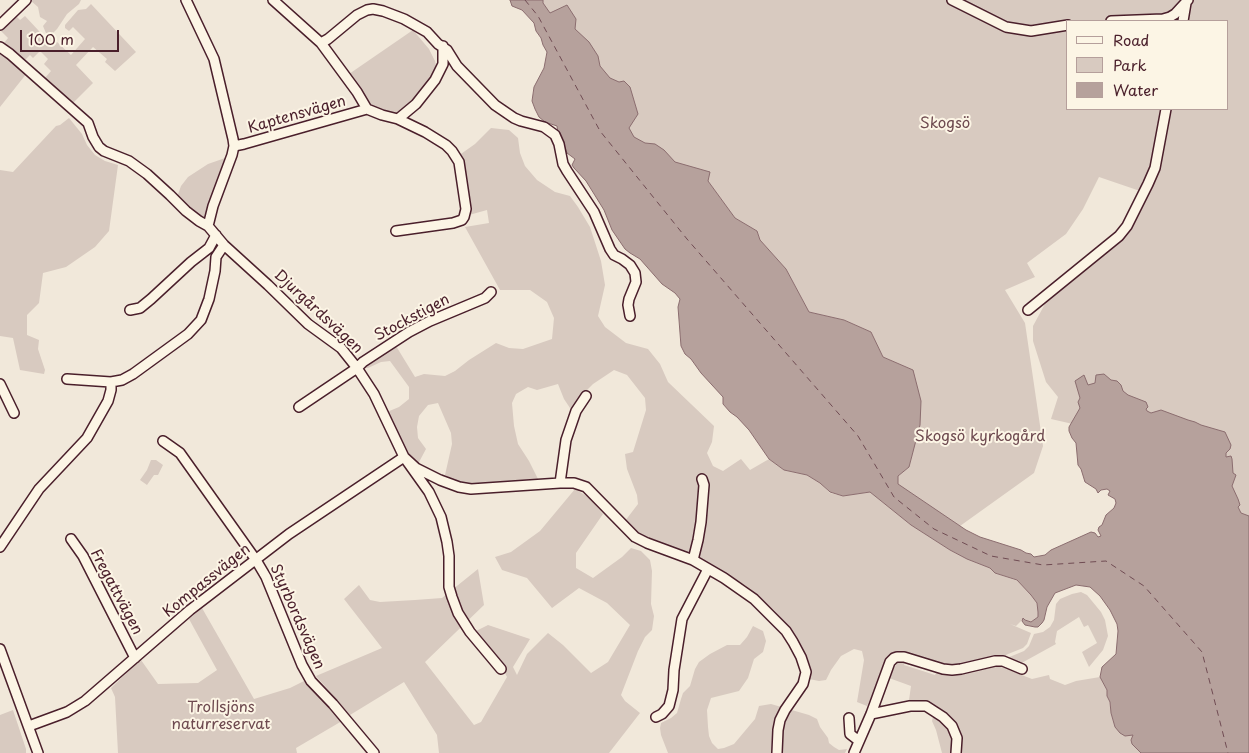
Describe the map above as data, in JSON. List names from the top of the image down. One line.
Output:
{"streets":{"street":["Kaptensvägen","Djurgårdsvägen","Stockstigen","Kompassvägen","Fregattvägen","Styrbordsvägen"]},"crossings":[["Djurgårdsvägen","Stockstigen"],["Djurgårdsvägen","Kompassvägen"],["Kompassvägen","Fregattvägen"],["Kompassvägen","Styrbordsvägen"]],"parks":["Skogsö","Skogsö kyrkogård","Trollsjöns naturreservat"],"legend":["Road","Park","Water"],"scale_bar":"100 m"}
